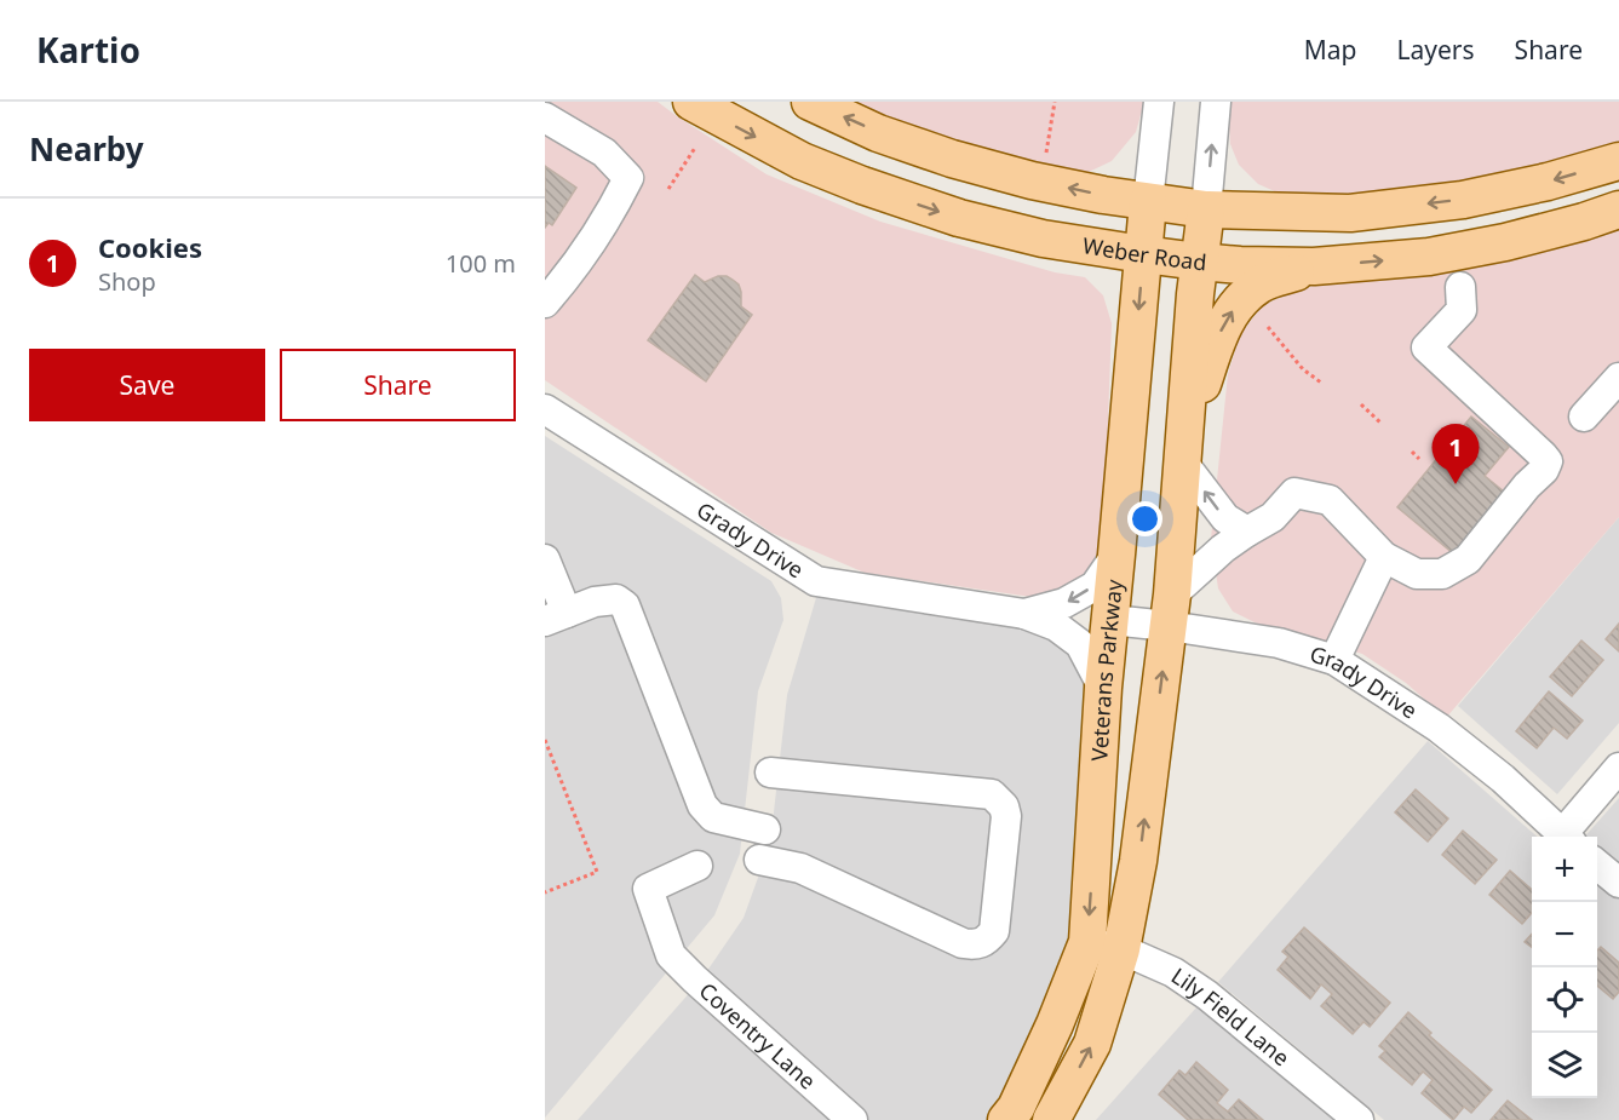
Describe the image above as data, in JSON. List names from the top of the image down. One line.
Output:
{"streets":{"main road":["Weber Road","Veterans Parkway"],"street":["Grady Drive","Lily Field Lane","Coventry Lane"]},"crossings":[["Weber Road","Veterans Parkway"],["Grady Drive","Veterans Parkway"],["Veterans Parkway","Lily Field Lane"]],"page":{"header":"Kartio","nav":["Map","Layers","Share"],"heading":"Nearby","list":[{"mark":"1","name":"Cookies","note":"Shop","value":"100 m"}],"buttons":["Save","Share"],"pins":"1","map_buttons":["+","−"]}}
